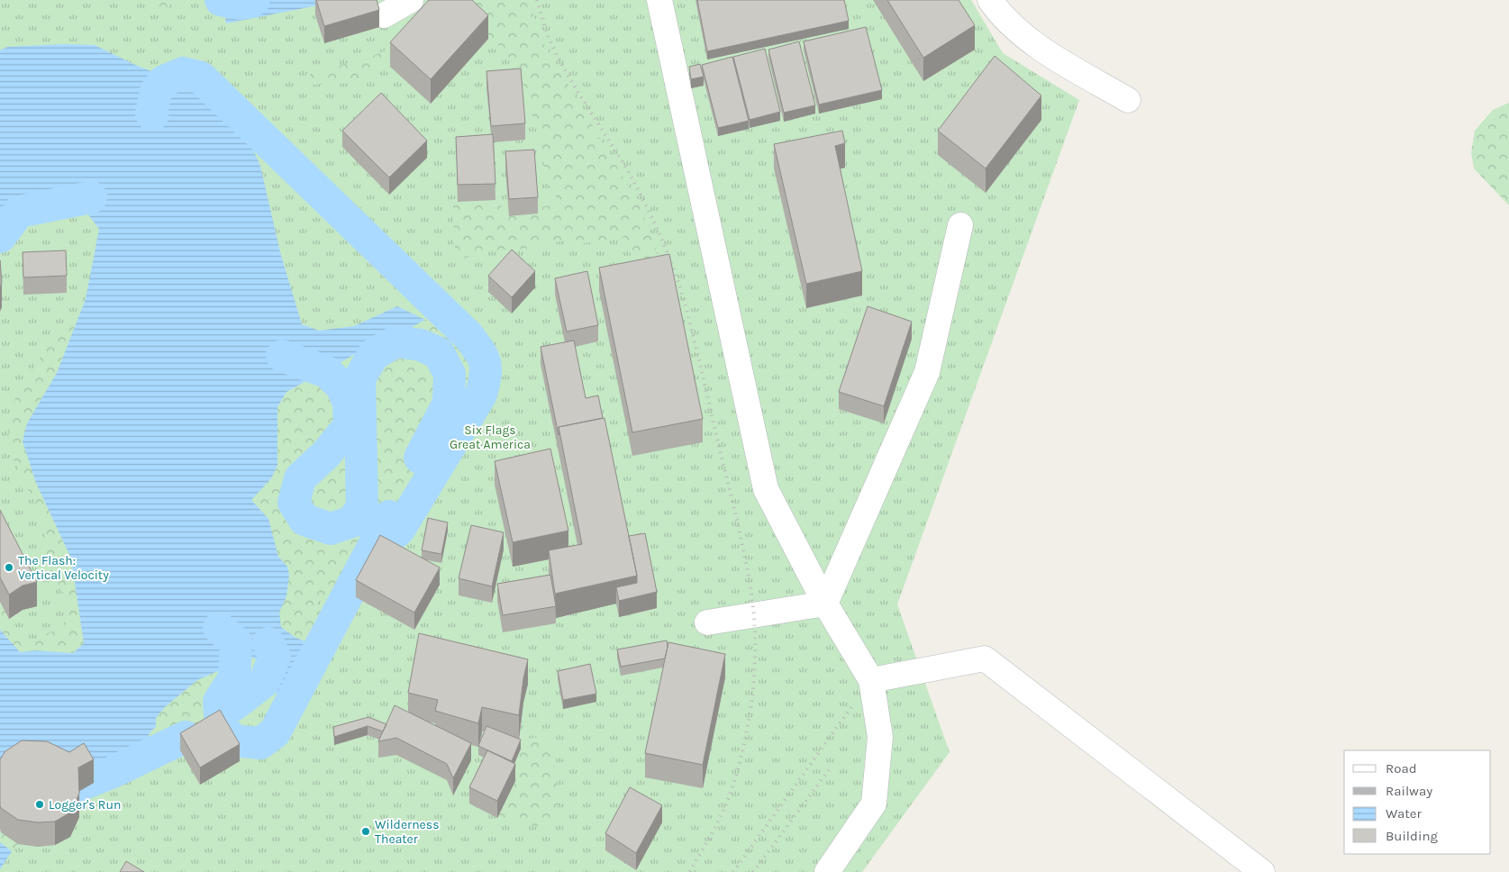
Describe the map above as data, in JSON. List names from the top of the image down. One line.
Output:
{"parks":["Six Flags Great America"],"places":["The Flash: Vertical Velocity","Logger's Run","Wilderness Theater"],"legend":["Road","Railway","Water","Building"]}
